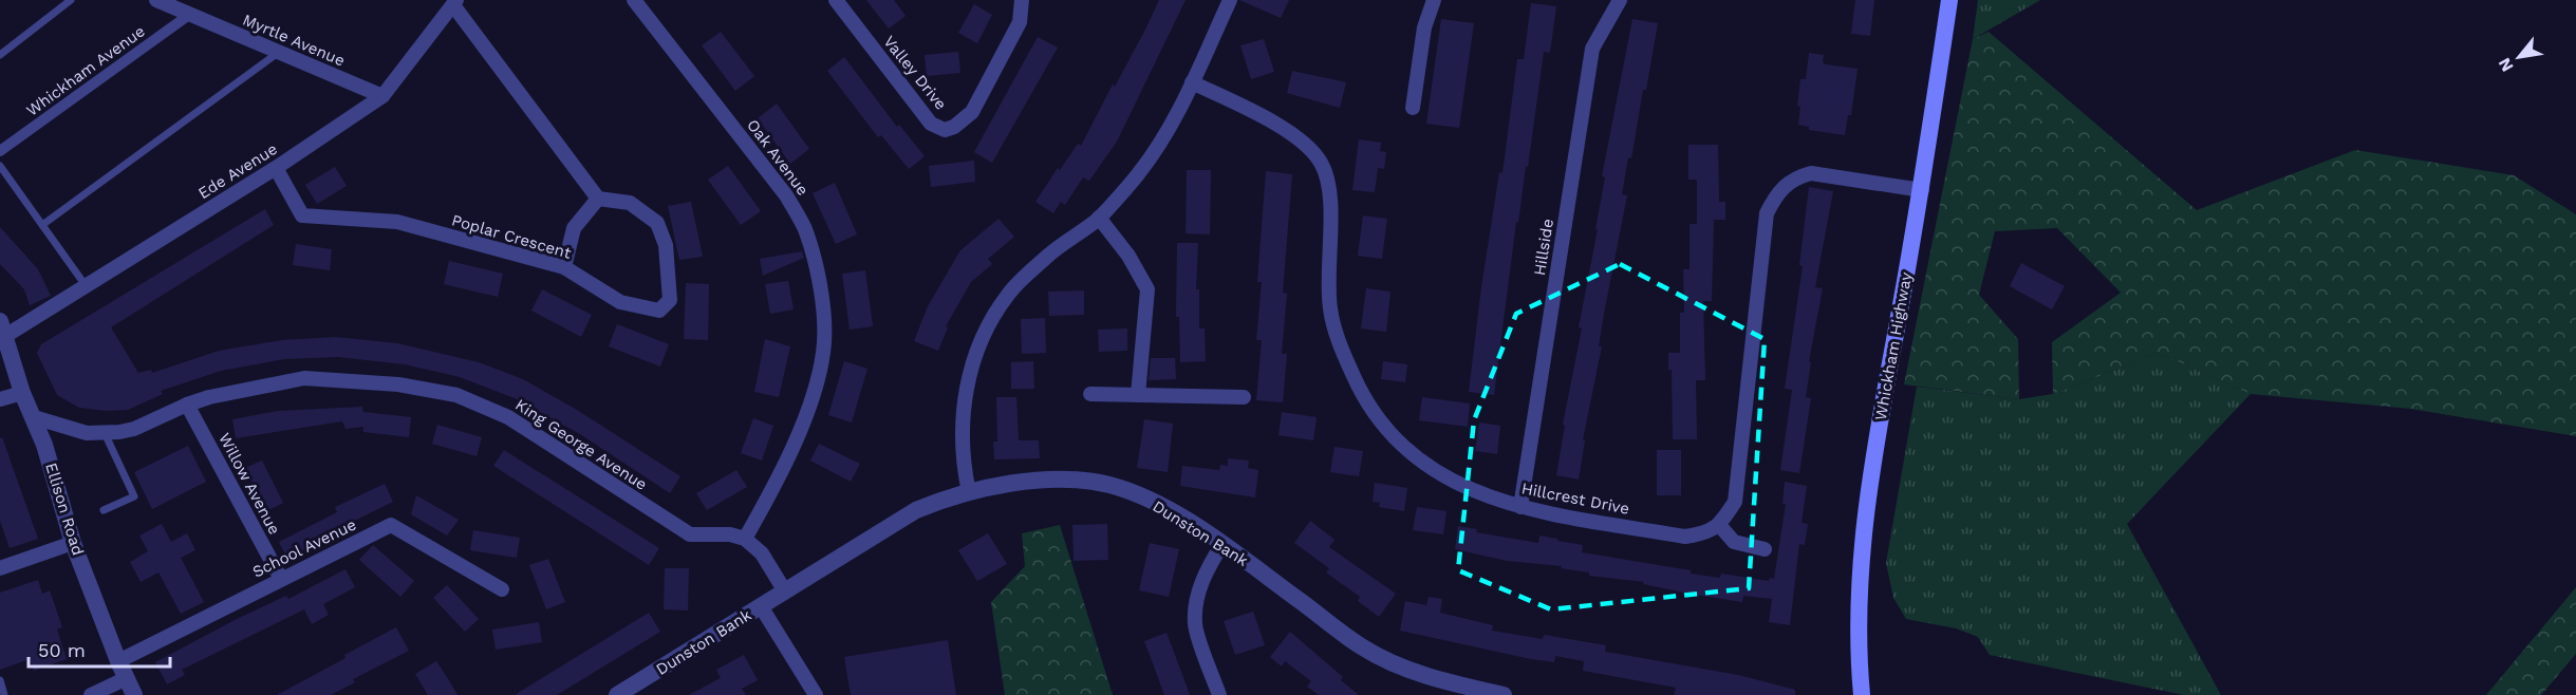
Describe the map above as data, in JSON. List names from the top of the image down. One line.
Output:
{"streets":{"main road":["Whickham Highway"],"street":["Myrtle Avenue","Whickham Avenue","Valley Drive","Oak Avenue","Ede Avenue","Poplar Crescent","Hillside","King George Avenue","Willow Avenue","Hillcrest Drive","Ellison Road","Dunston Bank","School Avenue"]},"crossings":[["Myrtle Avenue","Whickham Avenue"],["Myrtle Avenue","Ede Avenue"],["Oak Avenue","King George Avenue"],["Ede Avenue","Poplar Crescent"],["Ede Avenue","Ellison Road"],["Hillside","Hillcrest Drive"],["King George Avenue","Willow Avenue"],["King George Avenue","Ellison Road"],["Willow Avenue","School Avenue"],["Ellison Road","School Avenue"]],"scale_bar":"50 m","north":"bottom left"}
